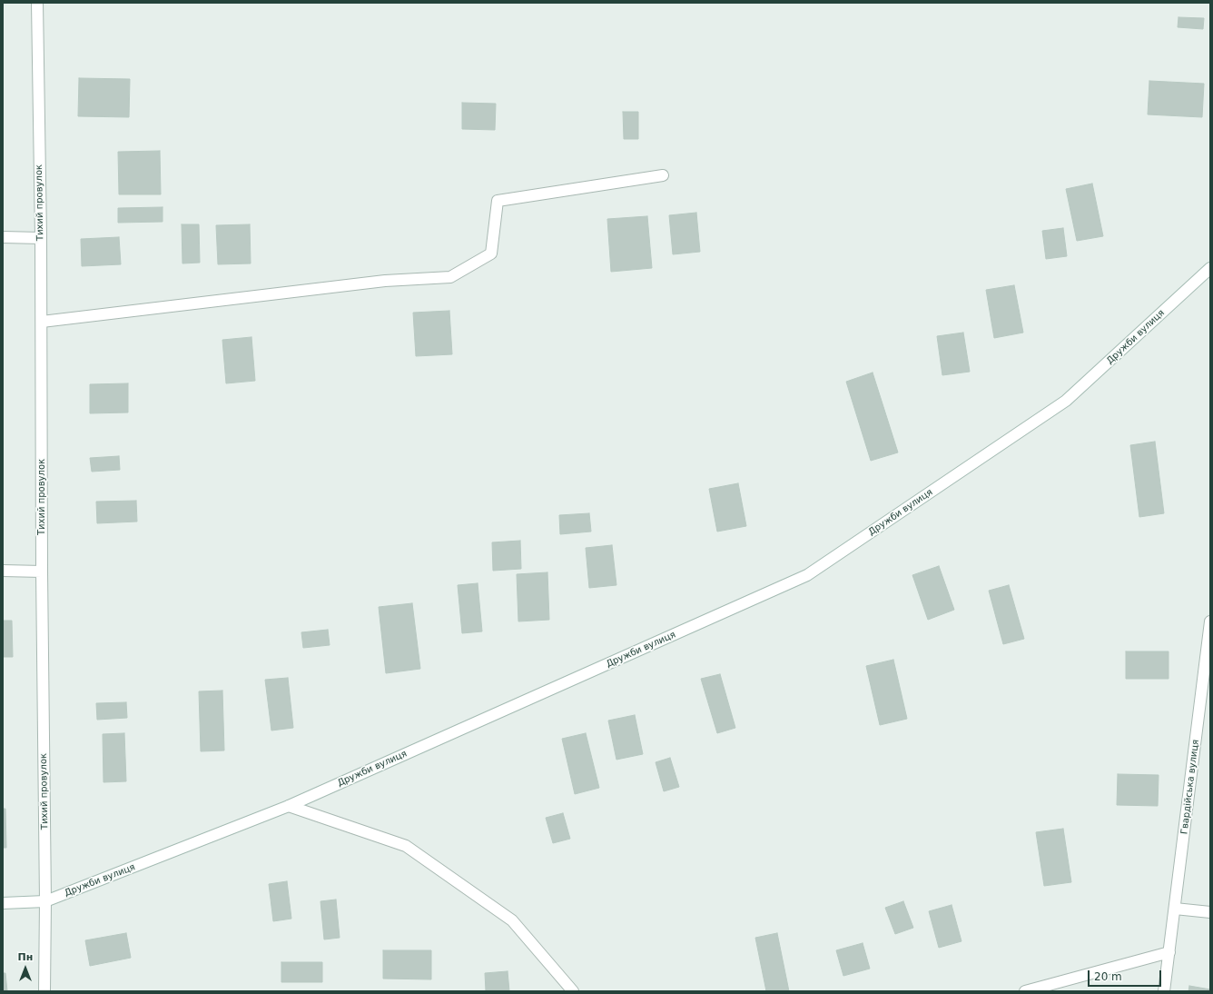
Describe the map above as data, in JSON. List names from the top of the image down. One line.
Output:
{"streets":{"street":["Тихий провулок","Дружби вулиця","Гвардійська вулиця"]},"crossings":[["Тихий провулок","Дружби вулиця"]],"scale_bar":"20 m","north":"top"}
